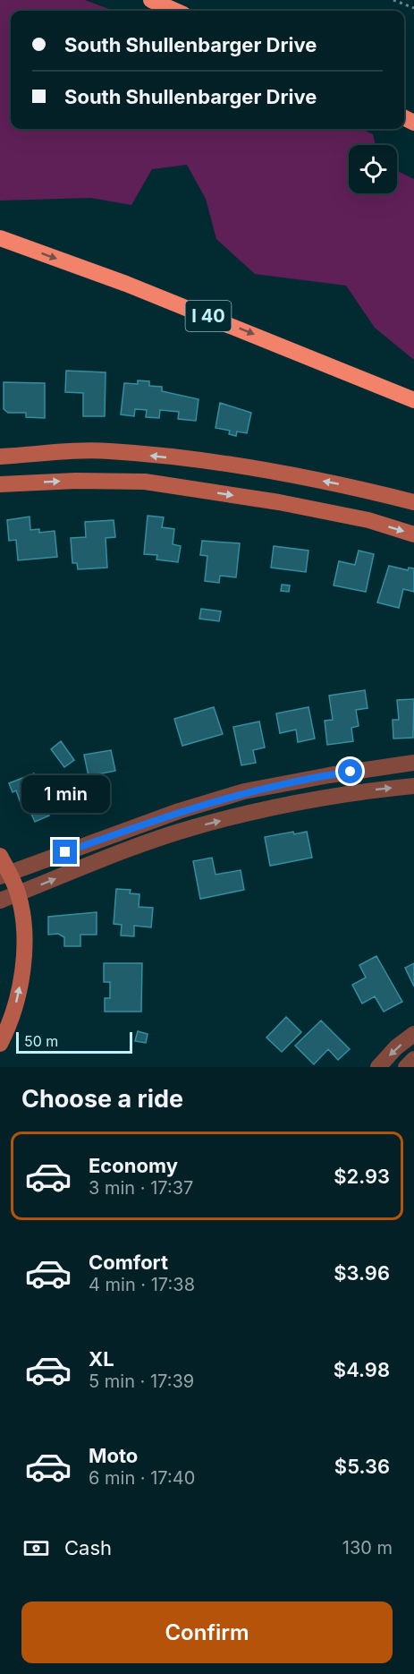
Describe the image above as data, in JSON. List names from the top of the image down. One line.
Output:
{"streets":{"highway":["I 40"]},"scale_bar":"50 m","page":{"banner":["South Shullenbarger Drive","South Shullenbarger Drive"],"bubble":"1 min","scale":"50 m","heading":"Choose a ride","list":[{"name":"Economy","note":"3 min · 17:37","value":"$2.93"},{"name":"Comfort","note":"4 min · 17:38","value":"$3.96"},{"name":"XL","note":"5 min · 17:39","value":"$4.98"},{"name":"Moto","note":"6 min · 17:40","value":"$5.36"}],"pay":["Cash","130 m"],"buttons":"Confirm"}}
